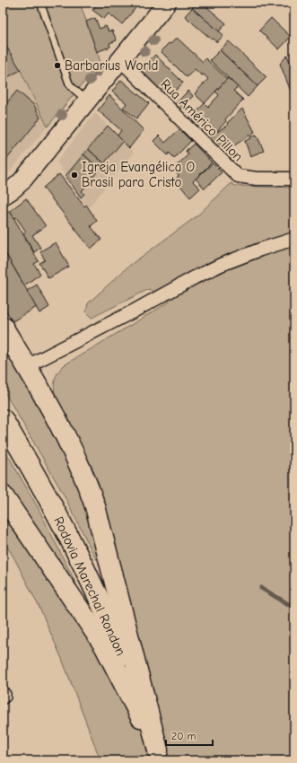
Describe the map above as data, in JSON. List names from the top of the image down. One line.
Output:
{"streets":{"main road":["Rodovia Marechal Rondon"],"street":["Rua Américo Pillon"]},"places":["Barbarius World","Igreja Evangélica O Brasil para Cristo"],"scale_bar":"20 m"}
